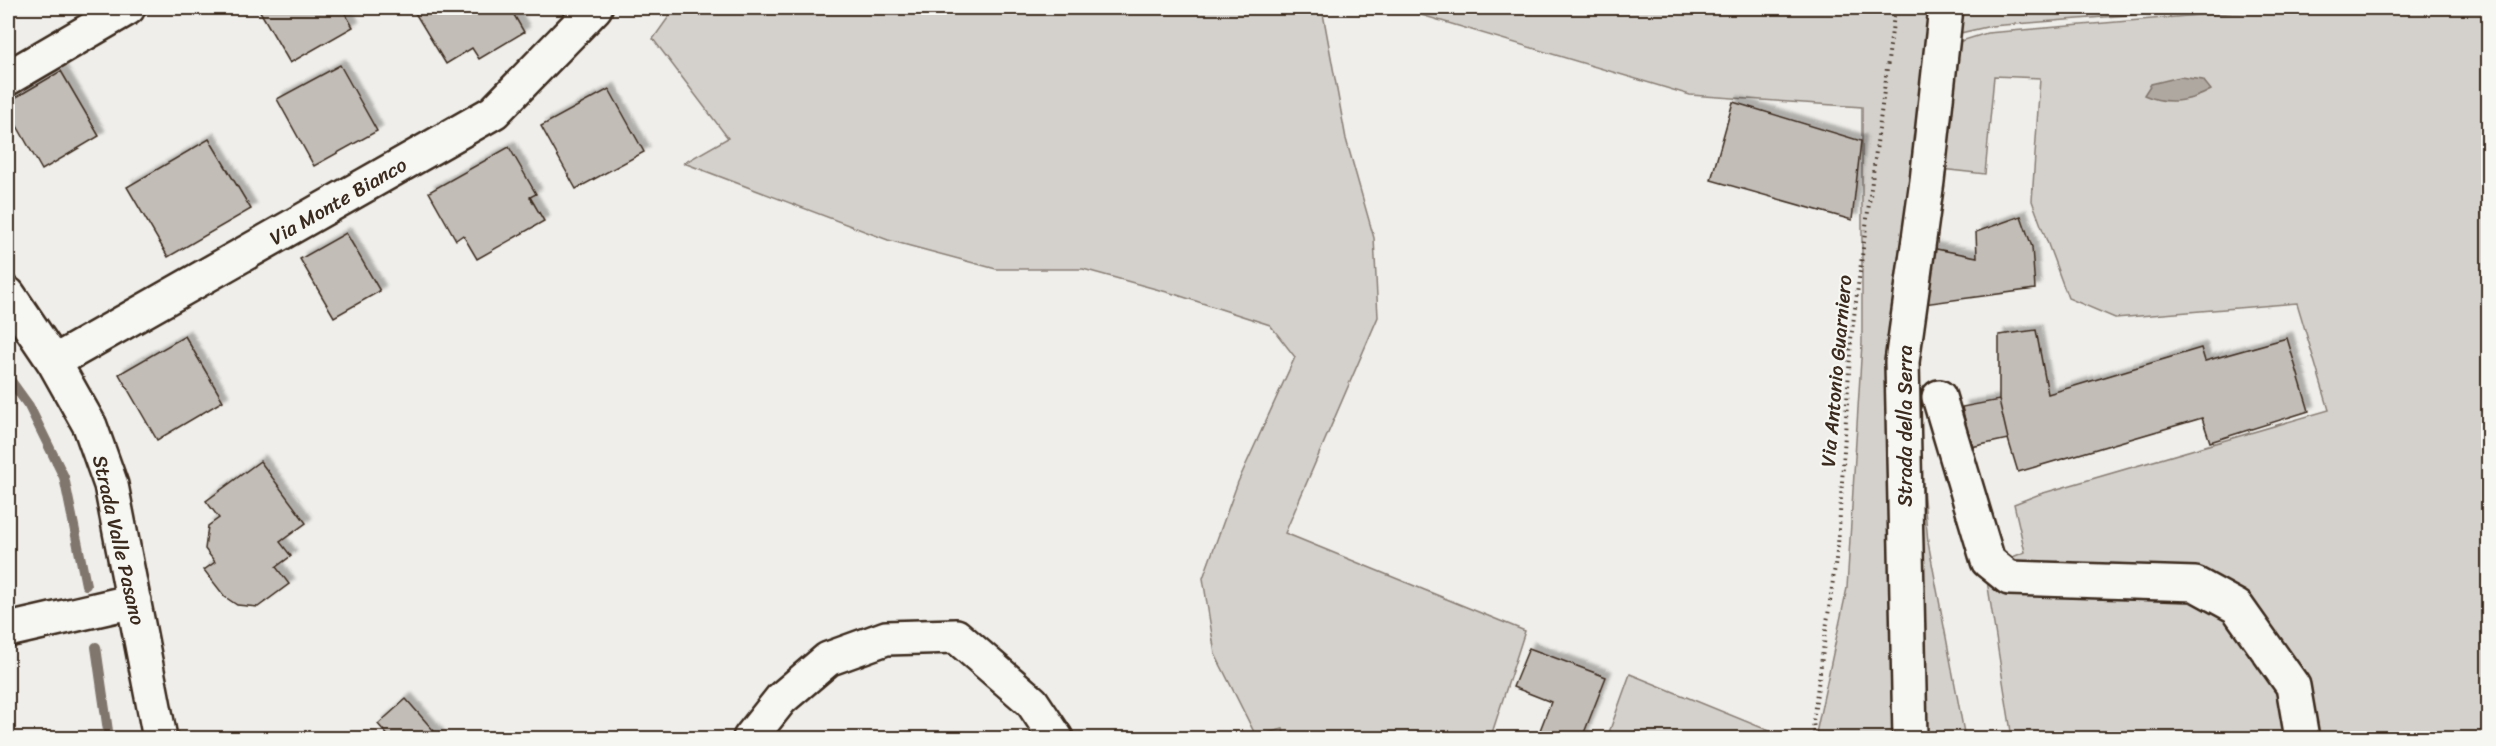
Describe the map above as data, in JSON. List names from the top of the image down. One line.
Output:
{"streets":{"street":["Via Monte Bianco","Strada della Serra","Strada Valle Pasano"],"path":["Via Antonio Guarniero"]},"crossings":[["Via Monte Bianco","Strada Valle Pasano"]]}
